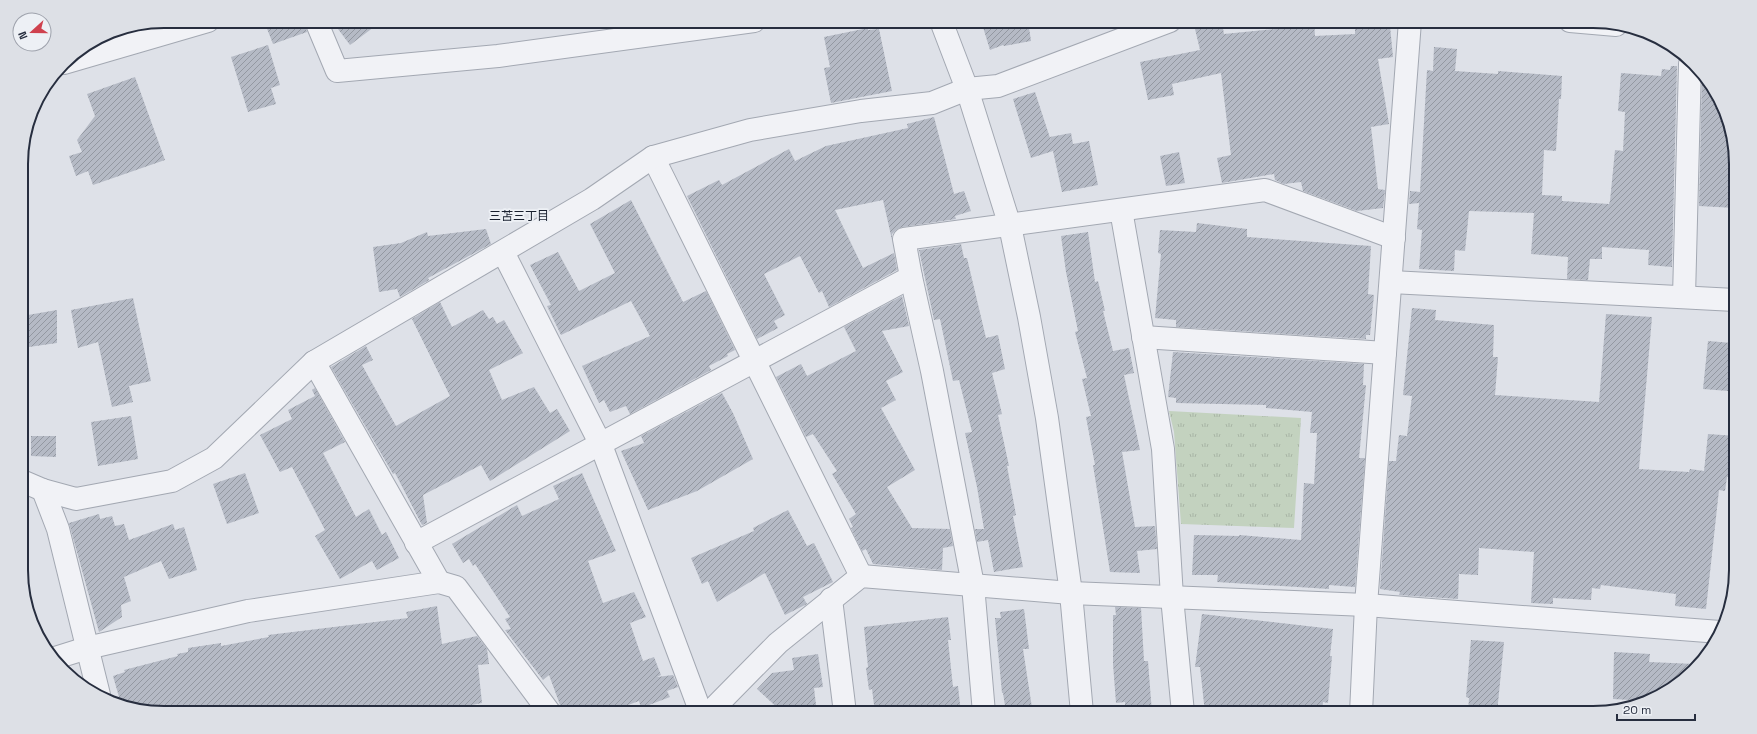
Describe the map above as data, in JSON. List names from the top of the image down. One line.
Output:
{"districts":["三苫三丁目"],"scale_bar":"20 m","north":"left"}
